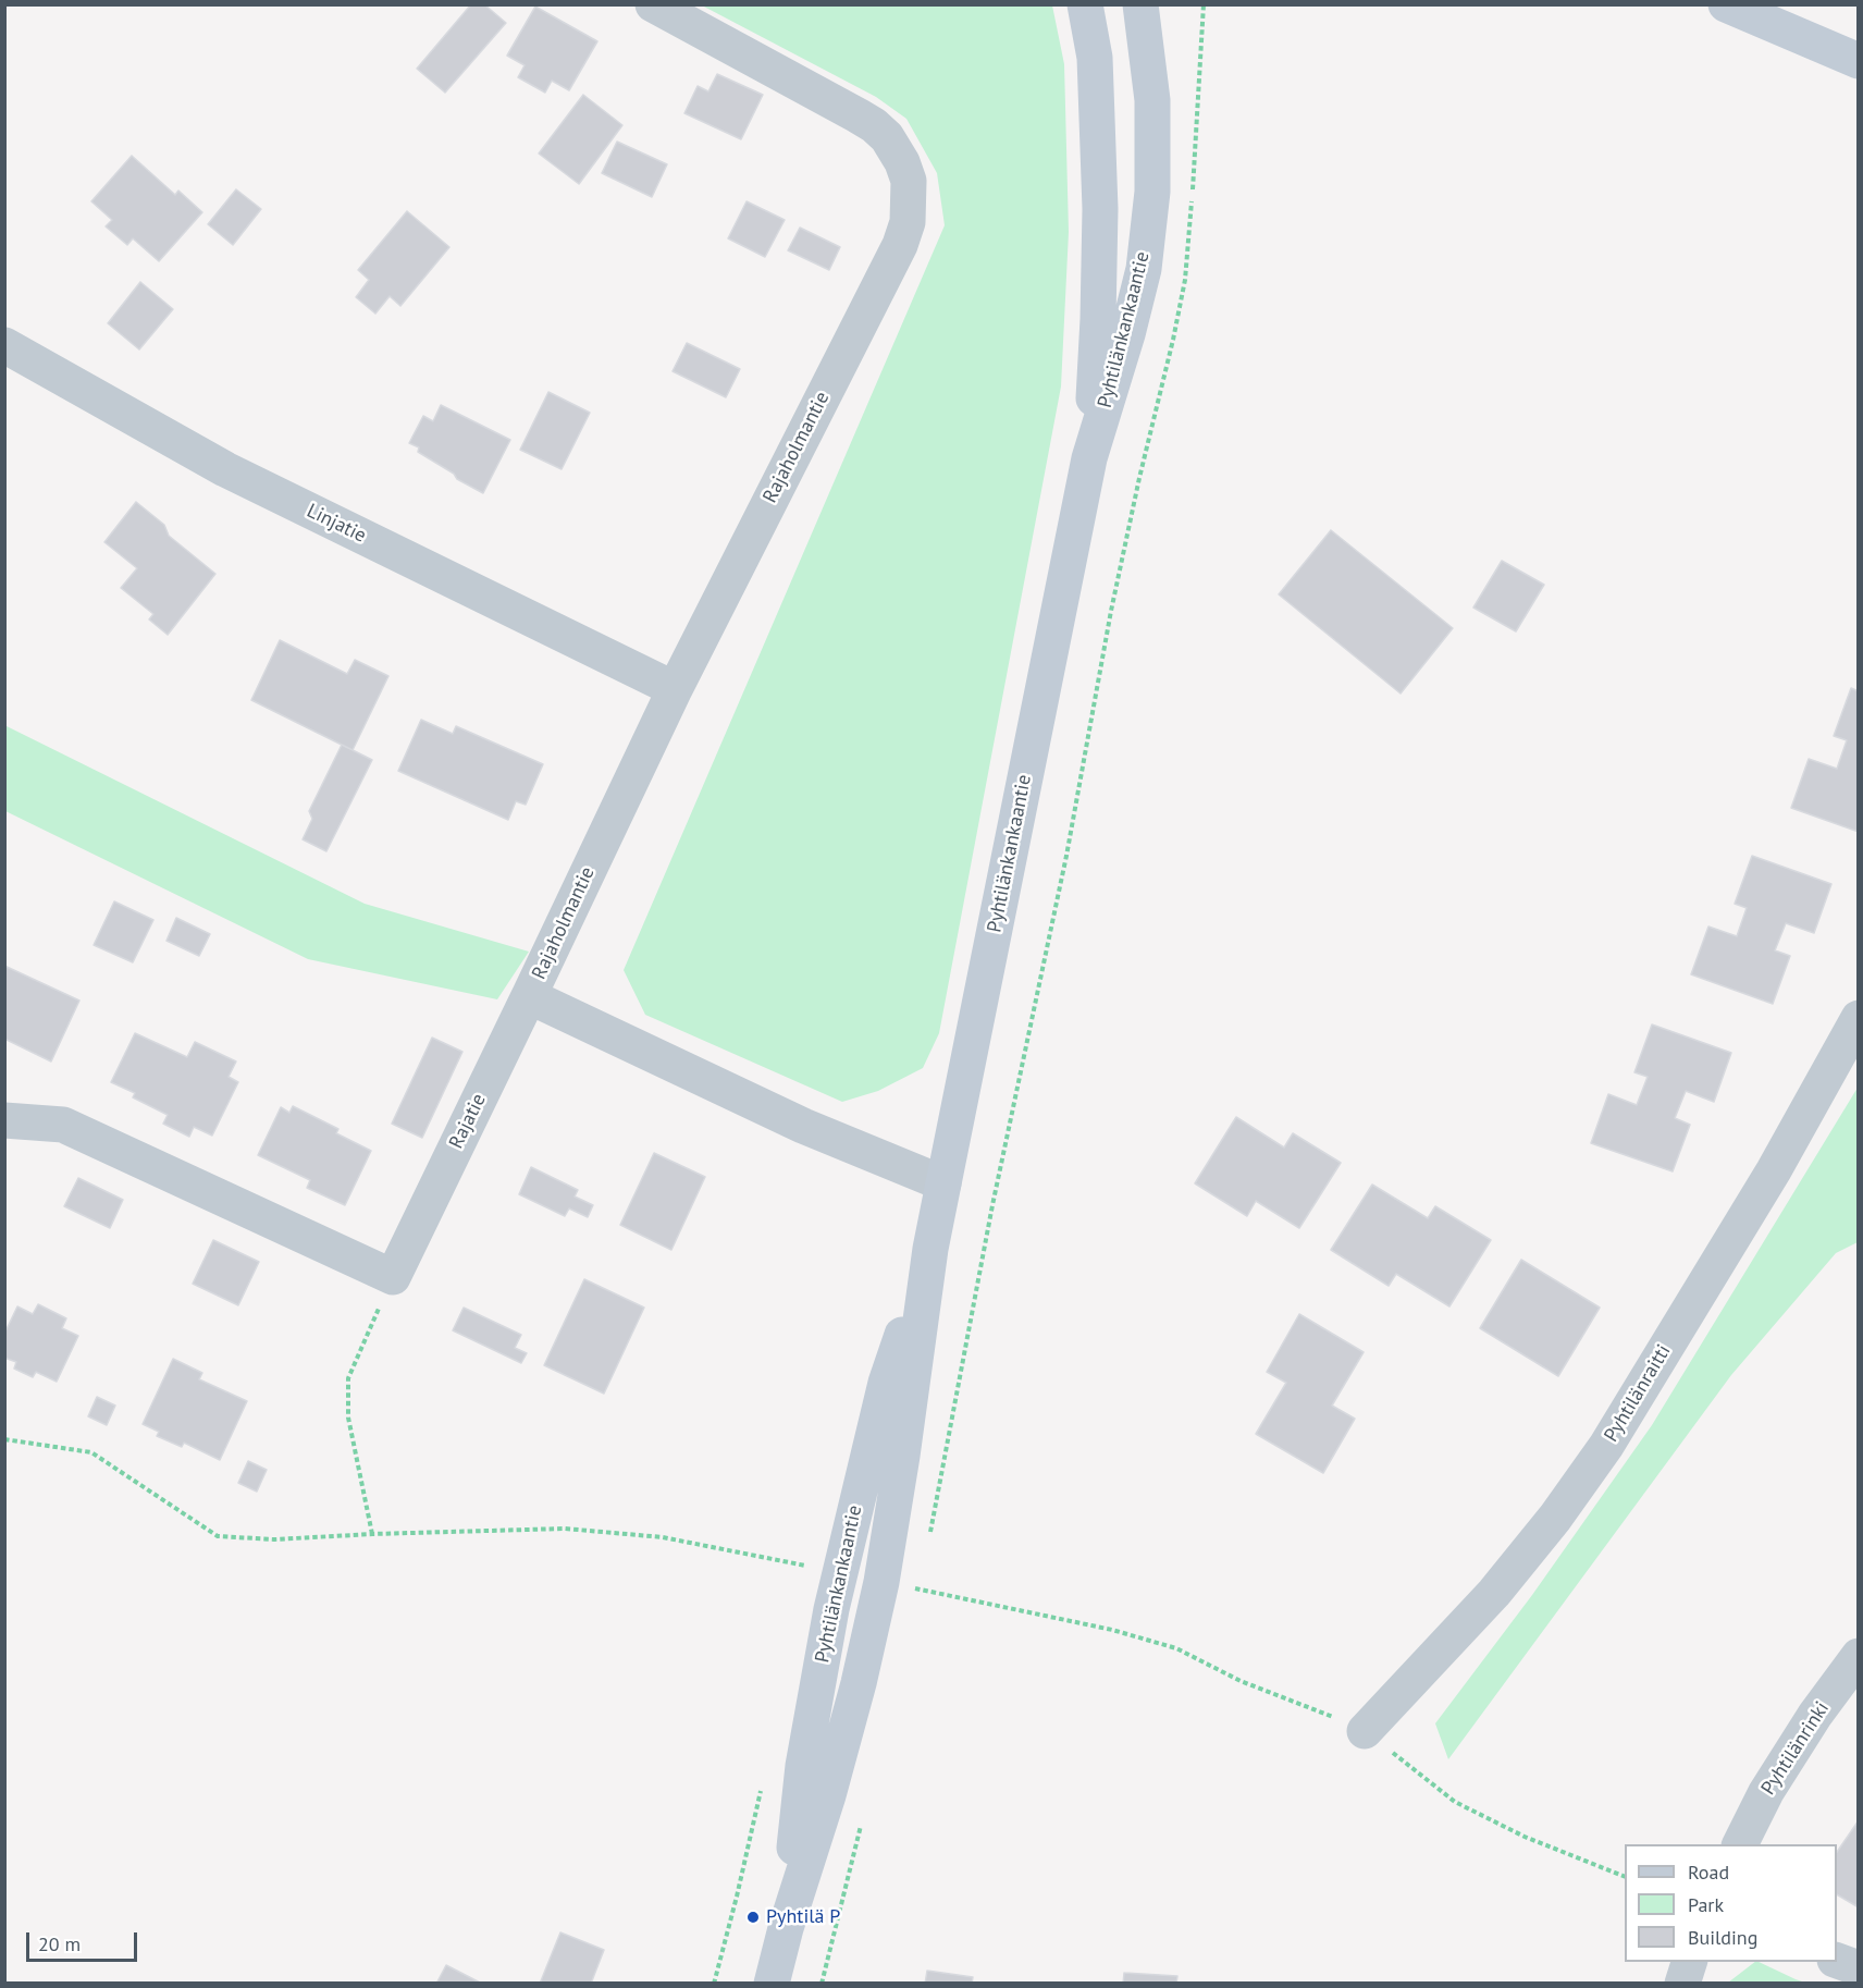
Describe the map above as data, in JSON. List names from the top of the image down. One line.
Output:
{"streets":{"street":["Pyhtilänkankaantie","Rajaholmantie","Linjatie","Rajatie","Pyhtilänraitti","Pyhtilänrinki"]},"crossings":[["Rajaholmantie","Linjatie"],["Rajaholmantie","Rajatie"]],"places":["Pyhtilä P"],"legend":["Road","Park","Building"],"scale_bar":"20 m"}
